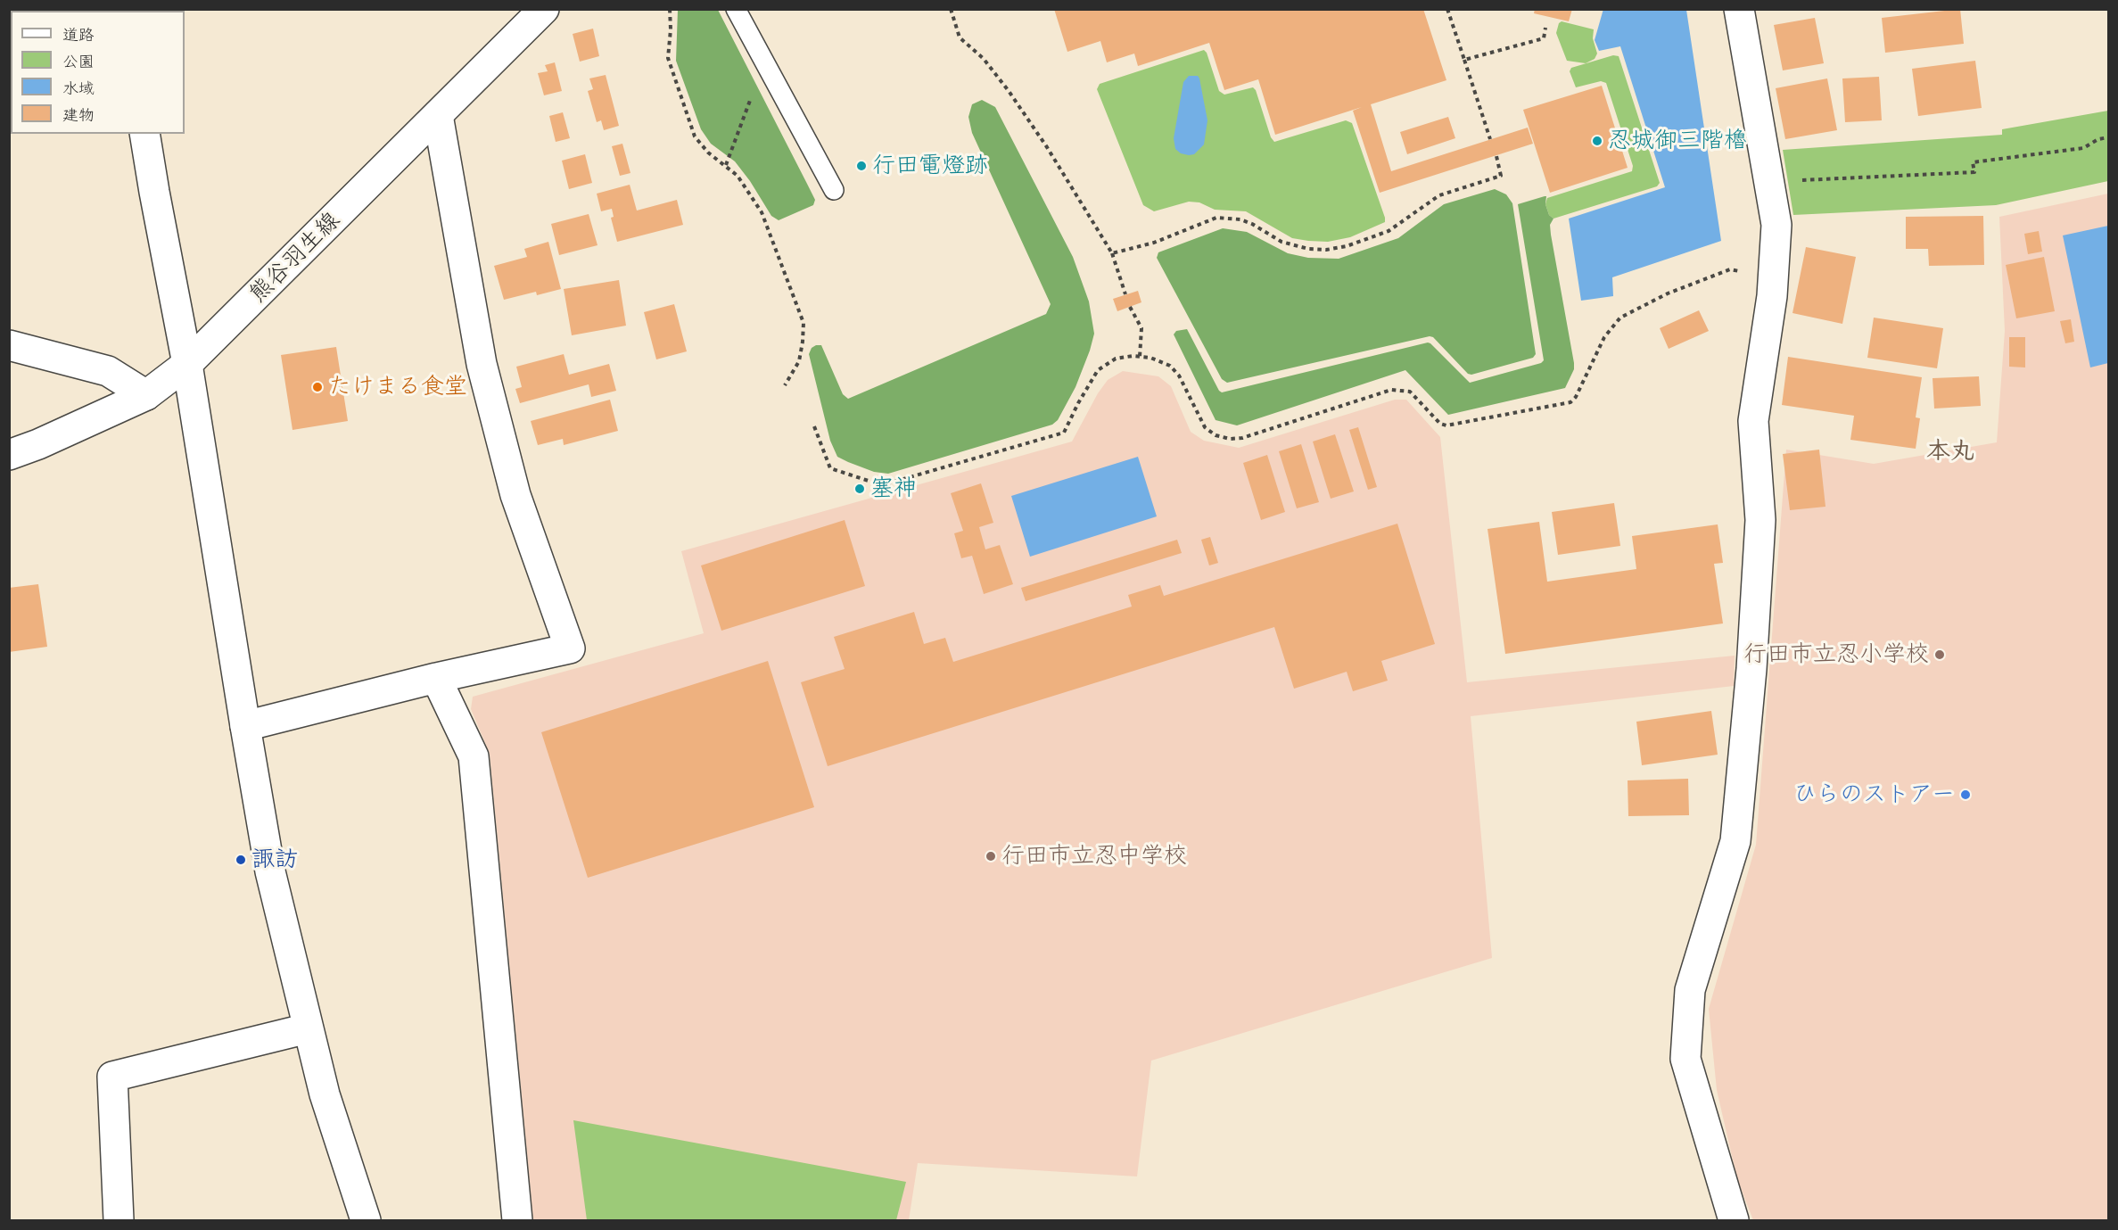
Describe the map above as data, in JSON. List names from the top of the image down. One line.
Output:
{"streets":{"street":["熊谷羽生線"]},"districts":["本丸"],"places":["忍城御三階櫓","行田電燈跡","たけまる食堂","塞神","行田市立忍小学校","ひらのストアー","行田市立忍中学校","諏訪"],"legend":["道路","公園","水域","建物"]}
